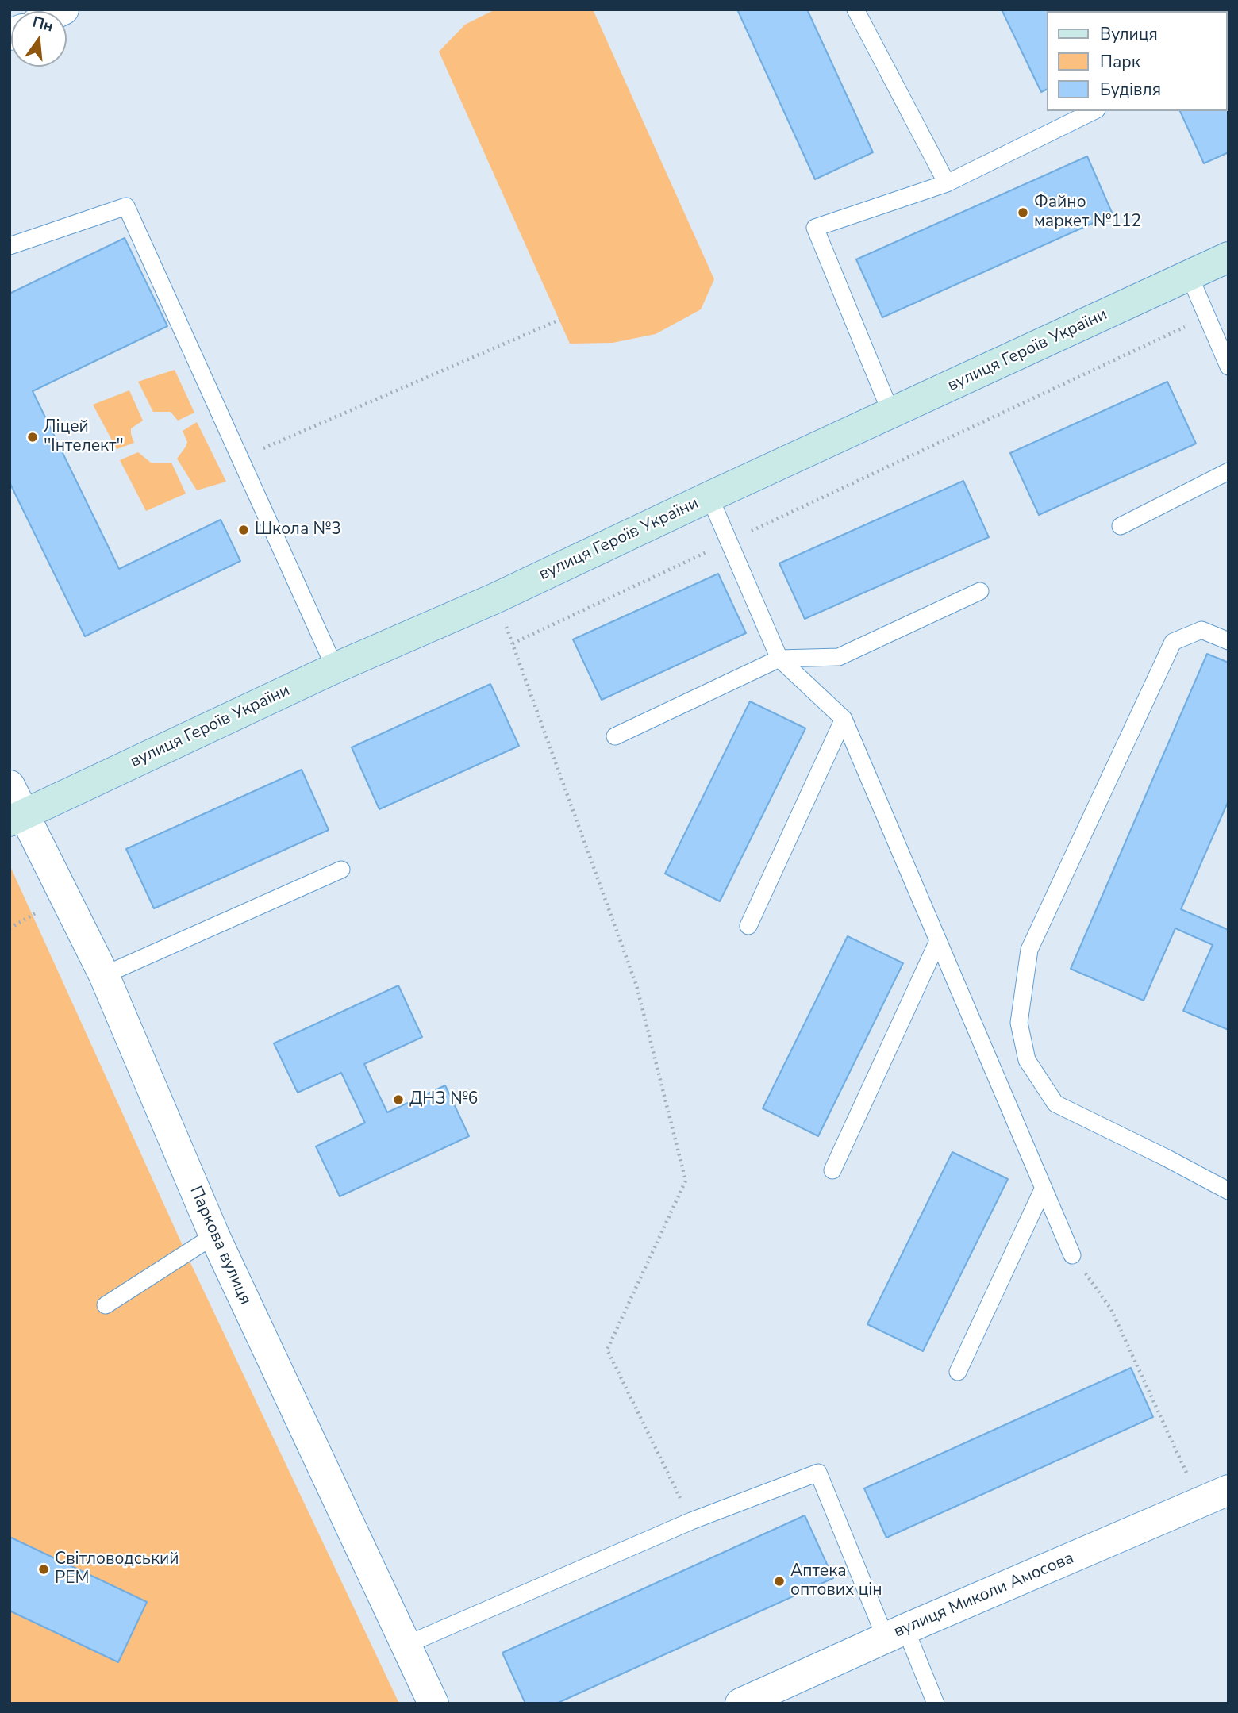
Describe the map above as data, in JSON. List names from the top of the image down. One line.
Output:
{"streets":{"main road":["вулиця Героїв України"],"street":["Паркова вулиця","вулиця Миколи Амосова"]},"crossings":[["вулиця Героїв України","Паркова вулиця"]],"places":["Файно маркет №112","Ліцей ''Інтелект''","Школа №3","ДНЗ №6","Світловодський РЕМ","Аптека оптових цін"],"legend":["Вулиця","Парк","Будівля"],"north":"top"}
